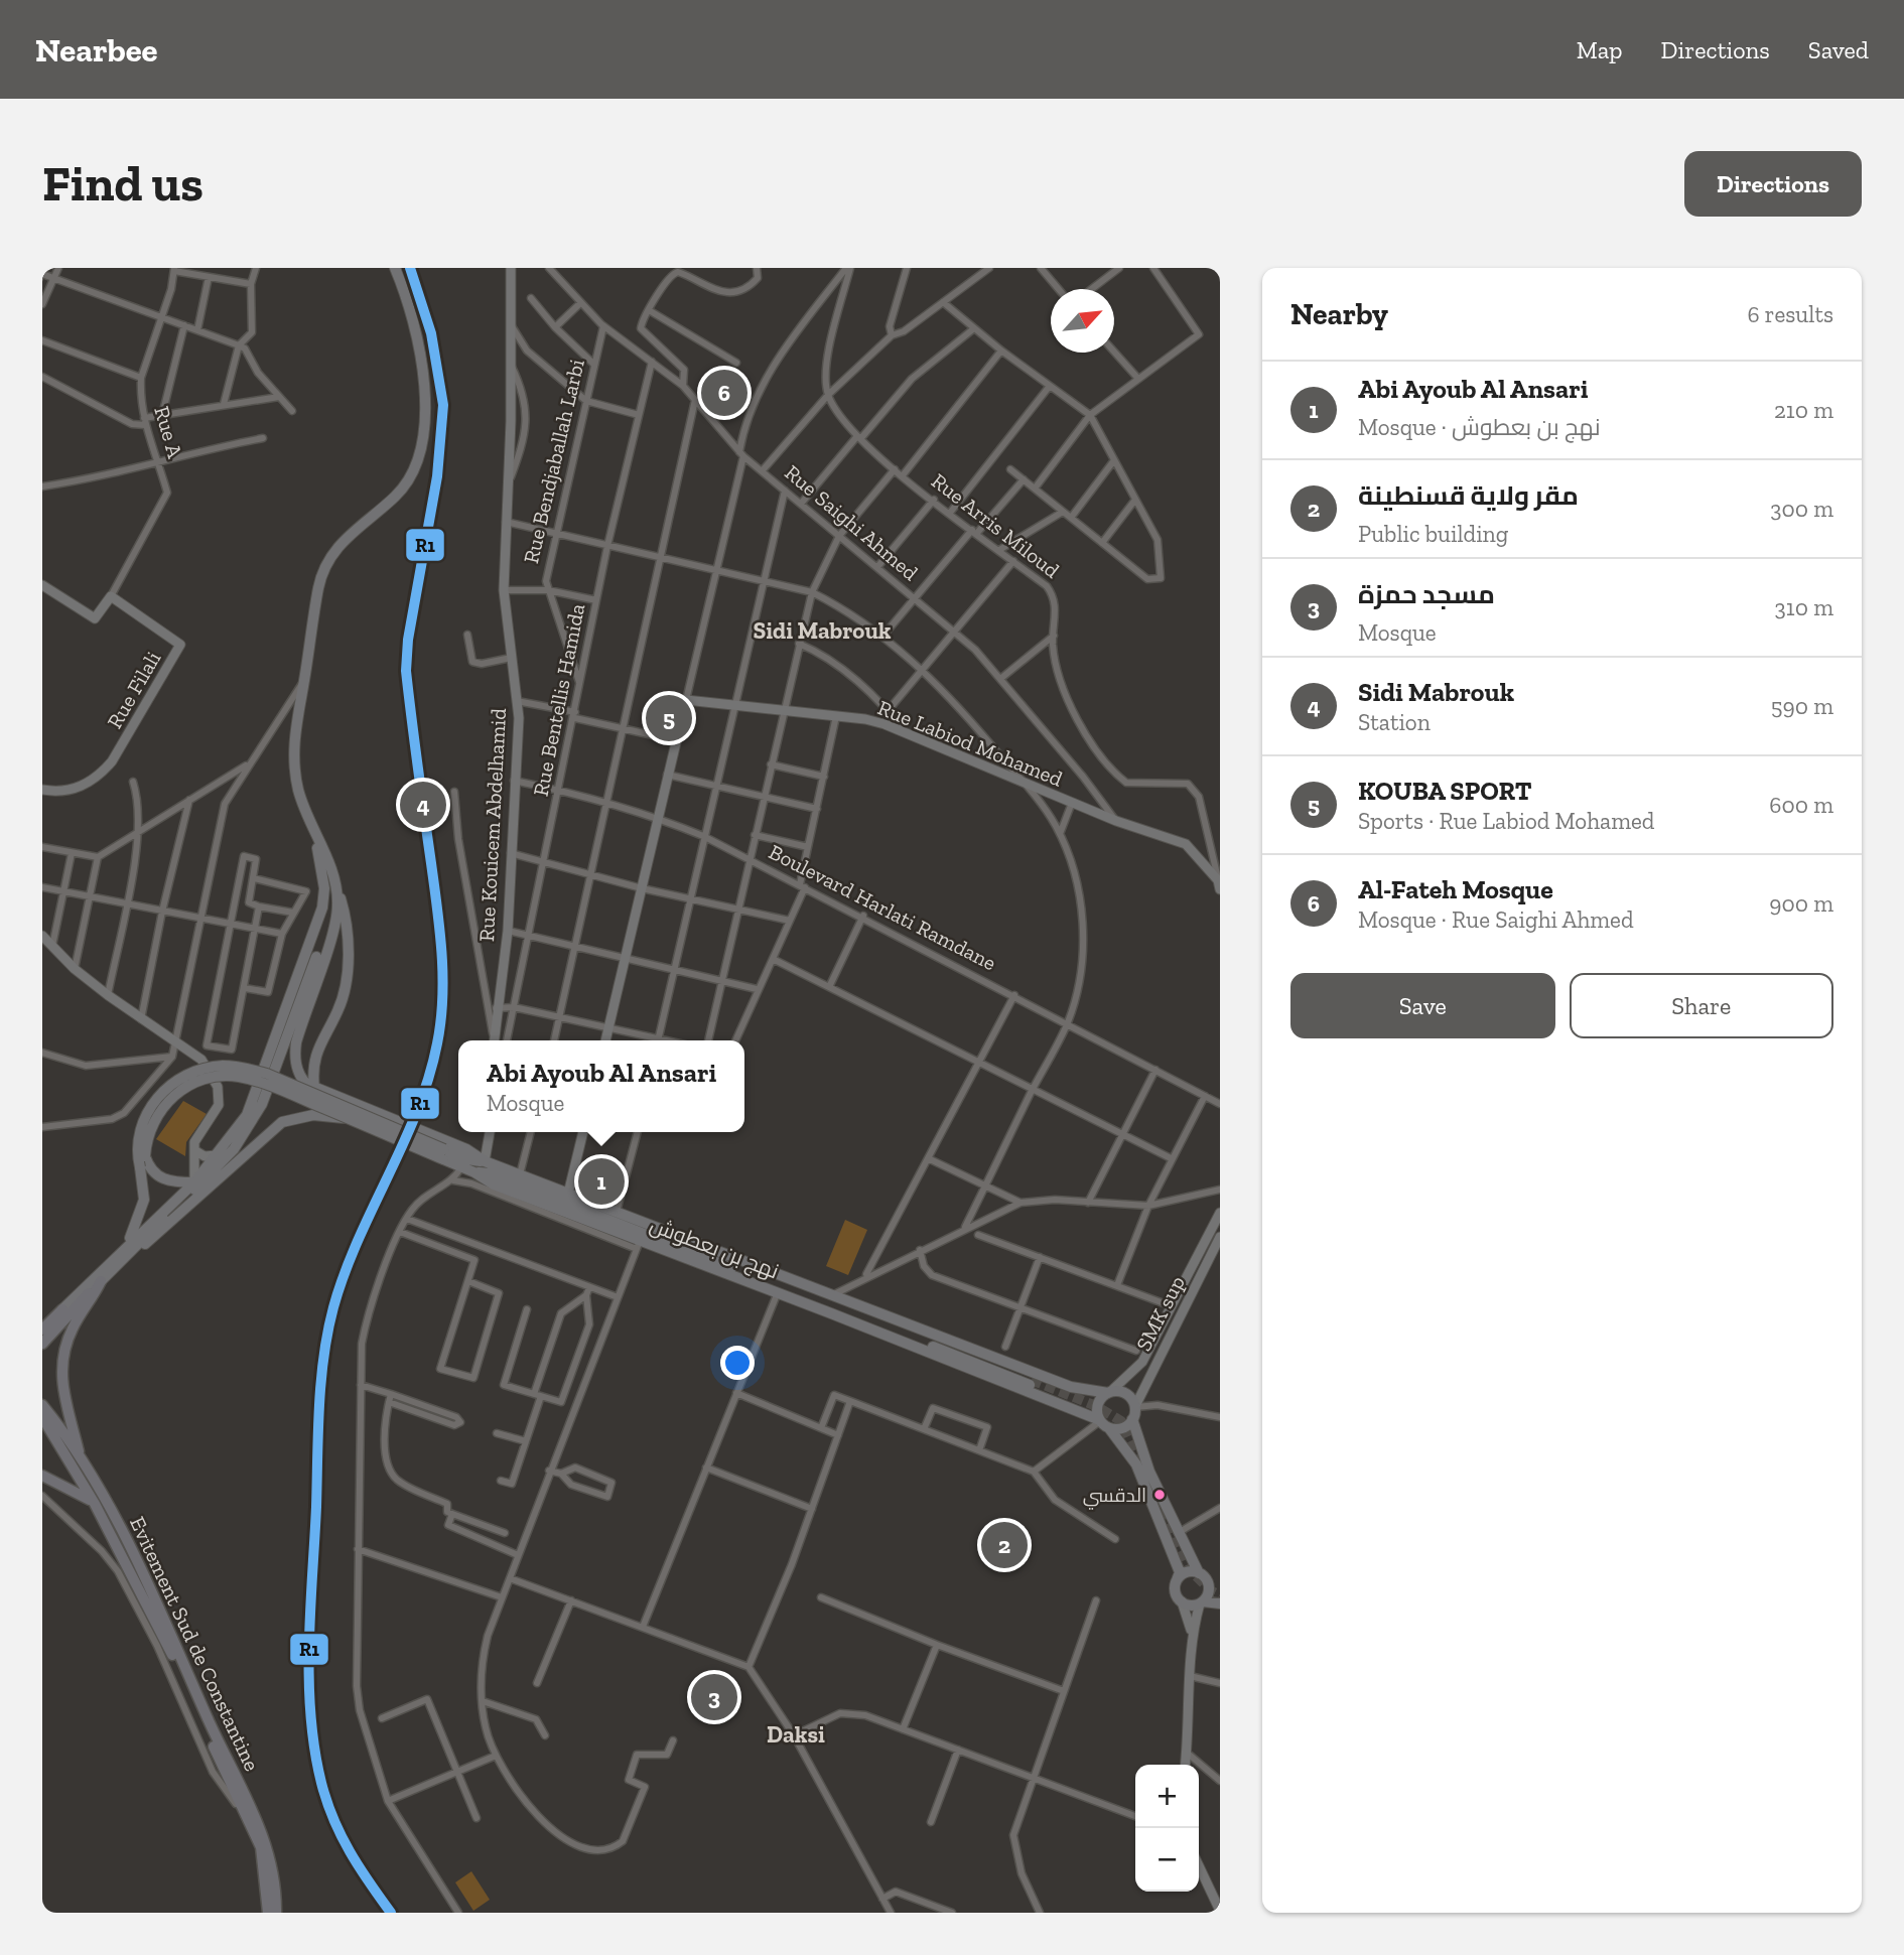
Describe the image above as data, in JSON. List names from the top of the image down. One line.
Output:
{"streets":{"highway":["Evitement Sud de Constantine"],"main road":["نهج بن بعطوش"],"street":["Rue A","Rue Bendjaballah Larbi","Rue Saighi Ahmed","Rue Arris Miloud","Rue Filali","Rue Bentellis Hamida","Rue Labiod Mohamed","Rue Kouicem Abdelhamid","Boulevard Harlati Ramdane","SMK sup"]},"crossings":[["Rue A","Rue Filali"],["Rue Bendjaballah Larbi","Rue Saighi Ahmed"],["Rue Bendjaballah Larbi","Rue Bentellis Hamida"],["Rue Saighi Ahmed","Rue Bentellis Hamida"],["Rue Saighi Ahmed","Rue Labiod Mohamed"],["Rue Arris Miloud","Rue Labiod Mohamed"],["Rue Bentellis Hamida","Boulevard Harlati Ramdane"],["Rue Kouicem Abdelhamid","Boulevard Harlati Ramdane"],["نهج بن بعطوش","SMK sup"]],"districts":["Sidi Mabrouk","Daksi"],"places":["الدقسي"],"lines":["transit line R1"],"north":"top right","page":{"header":"Nearbee","nav":["Map","Directions","Saved"],"buttons":["Directions",["Save","Share"]],"title":"Find us","heading":["Nearby","6 results"],"list":[{"mark":"1","name":"Abi Ayoub Al Ansari","note":"Mosque · نهج بن بعطوش","value":"210 m"},{"mark":"2","name":"مقر ولاية قسنطينة","note":"Public building","value":"300 m"},{"mark":"3","name":"مسجد حمزة","note":"Mosque","value":"310 m"},{"mark":"4","name":"Sidi Mabrouk","note":"Station","value":"590 m"},{"mark":"5","name":"KOUBA SPORT","note":"Sports · Rue Labiod Mohamed","value":"600 m"},{"mark":"6","name":"Al-Fateh Mosque","note":"Mosque · Rue Saighi Ahmed","value":"900 m"}],"pins":["6","5","4","1","2","3"],"popup":["Abi Ayoub Al Ansari","Mosque"],"map_buttons":["+","−"]}}
